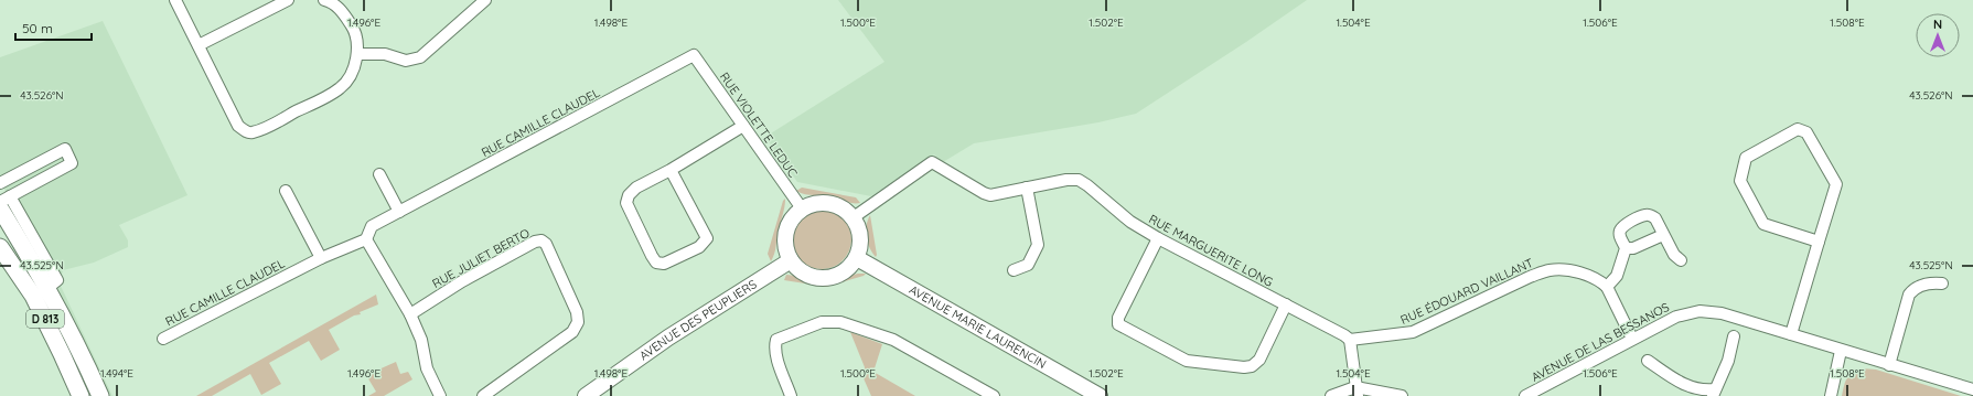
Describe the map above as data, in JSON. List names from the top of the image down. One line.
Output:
{"streets":{"main road":["D 813"],"street":["RUE CAMILLE CLAUDEL","RUE VIOLETTE LEDUC","RUE MARGUERITE LONG","RUE JULIET BERTO","RUE ÉDOUARD VAILLANT","AVENUE DES PEUPLIERS","AVENUE MARIE LAURENCIN","AVENUE DE LAS BESSANOS"]},"crossings":[["RUE CAMILLE CLAUDEL","RUE VIOLETTE LEDUC"],["RUE VIOLETTE LEDUC","RUE MARGUERITE LONG"],["RUE VIOLETTE LEDUC","AVENUE DES PEUPLIERS"],["RUE VIOLETTE LEDUC","AVENUE MARIE LAURENCIN"],["RUE MARGUERITE LONG","RUE ÉDOUARD VAILLANT"],["RUE MARGUERITE LONG","AVENUE DES PEUPLIERS"],["RUE MARGUERITE LONG","AVENUE MARIE LAURENCIN"],["AVENUE DES PEUPLIERS","AVENUE MARIE LAURENCIN"]],"scale_bar":"50 m","north":"top","coordinates":["1.496°E","1.498°E","1.500°E","1.502°E","1.504°E","1.506°E","1.508°E","43.526°N","43.525°N","1.494°E"]}
